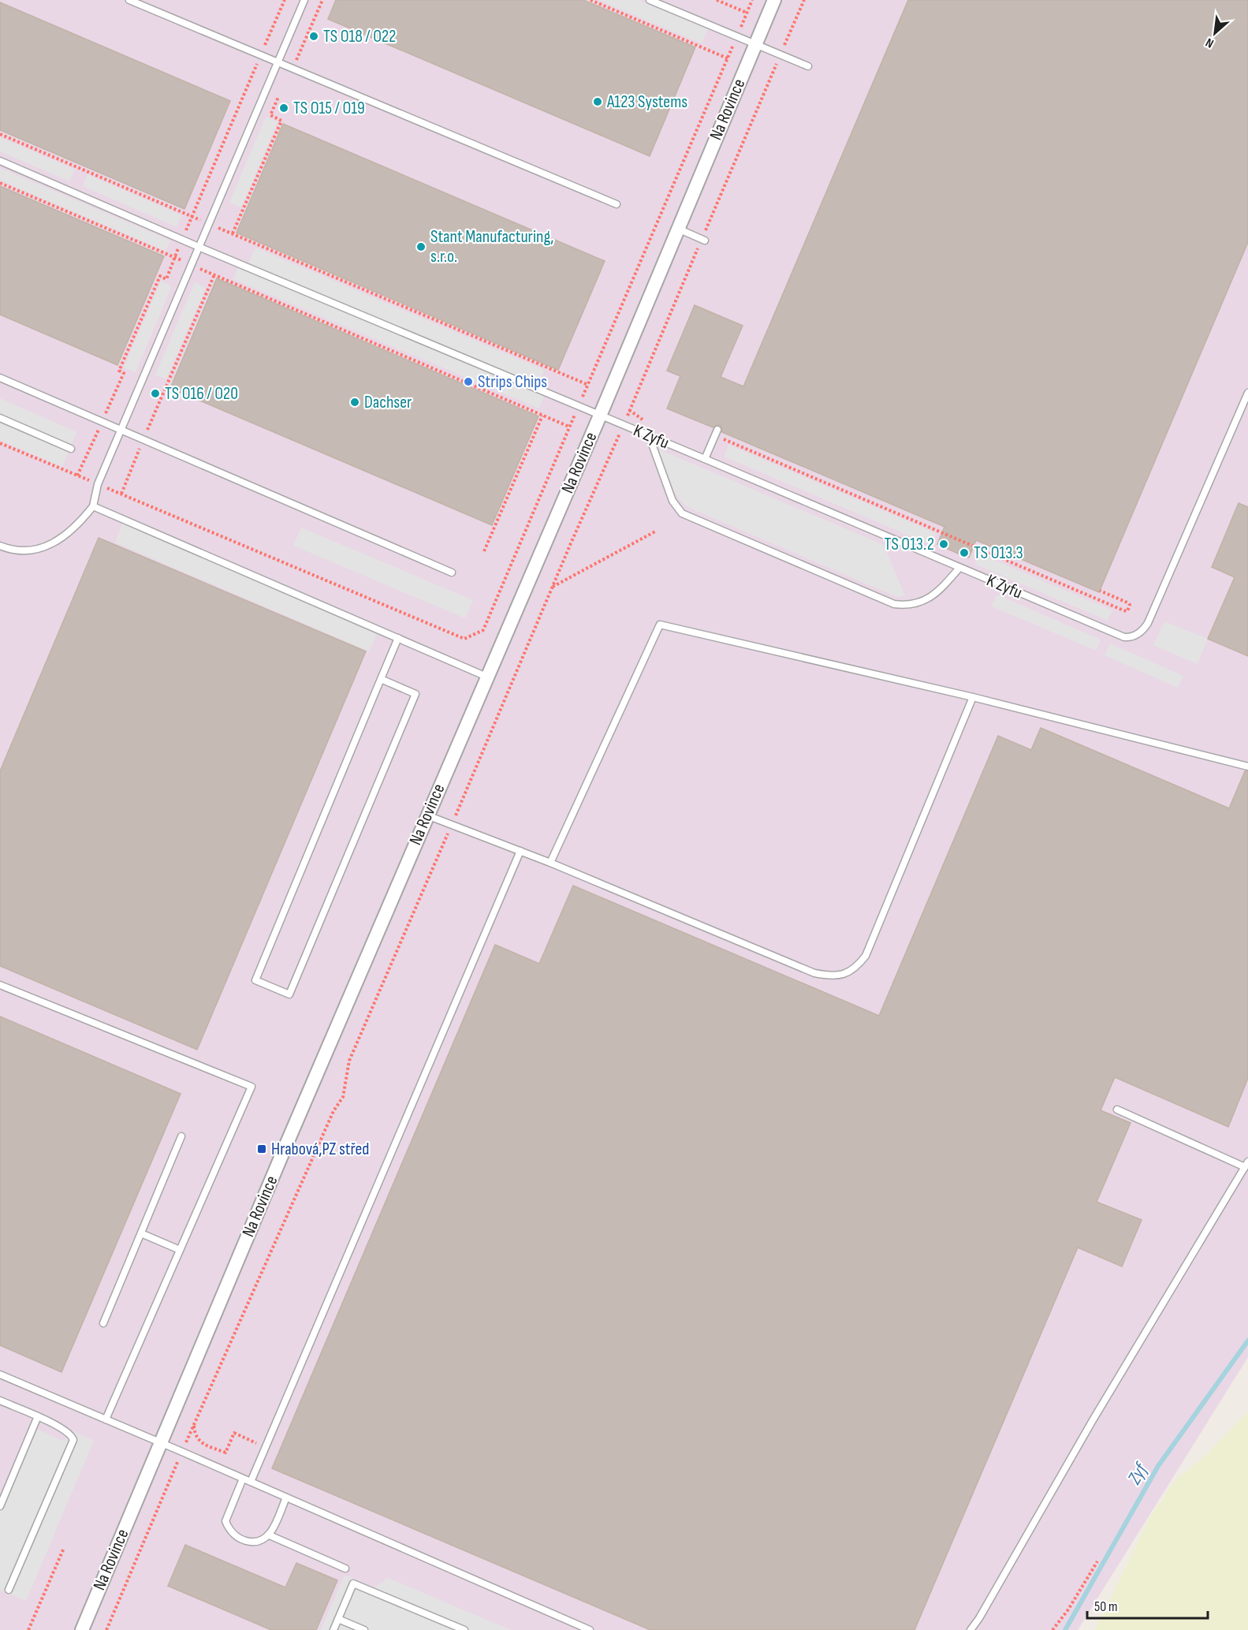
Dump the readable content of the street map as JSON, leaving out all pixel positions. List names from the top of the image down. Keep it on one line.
{"streets":{"street":["Na Rovince"],"lane":["K Zyfu"]},"crossings":[["Na Rovince","K Zyfu"]],"water":["Zyf"],"places":{"other":["TS O18 / O22","A123 Systems","TS O15 / O19","Stant Manufacturing, s.r.o.","Strips Chips","TS O16 / O20","Dachser","TS O13.2","TS O13.3"],"transit":["Hrabová,PZ střed"]},"scale_bar":"50 m","north":"bottom left"}
